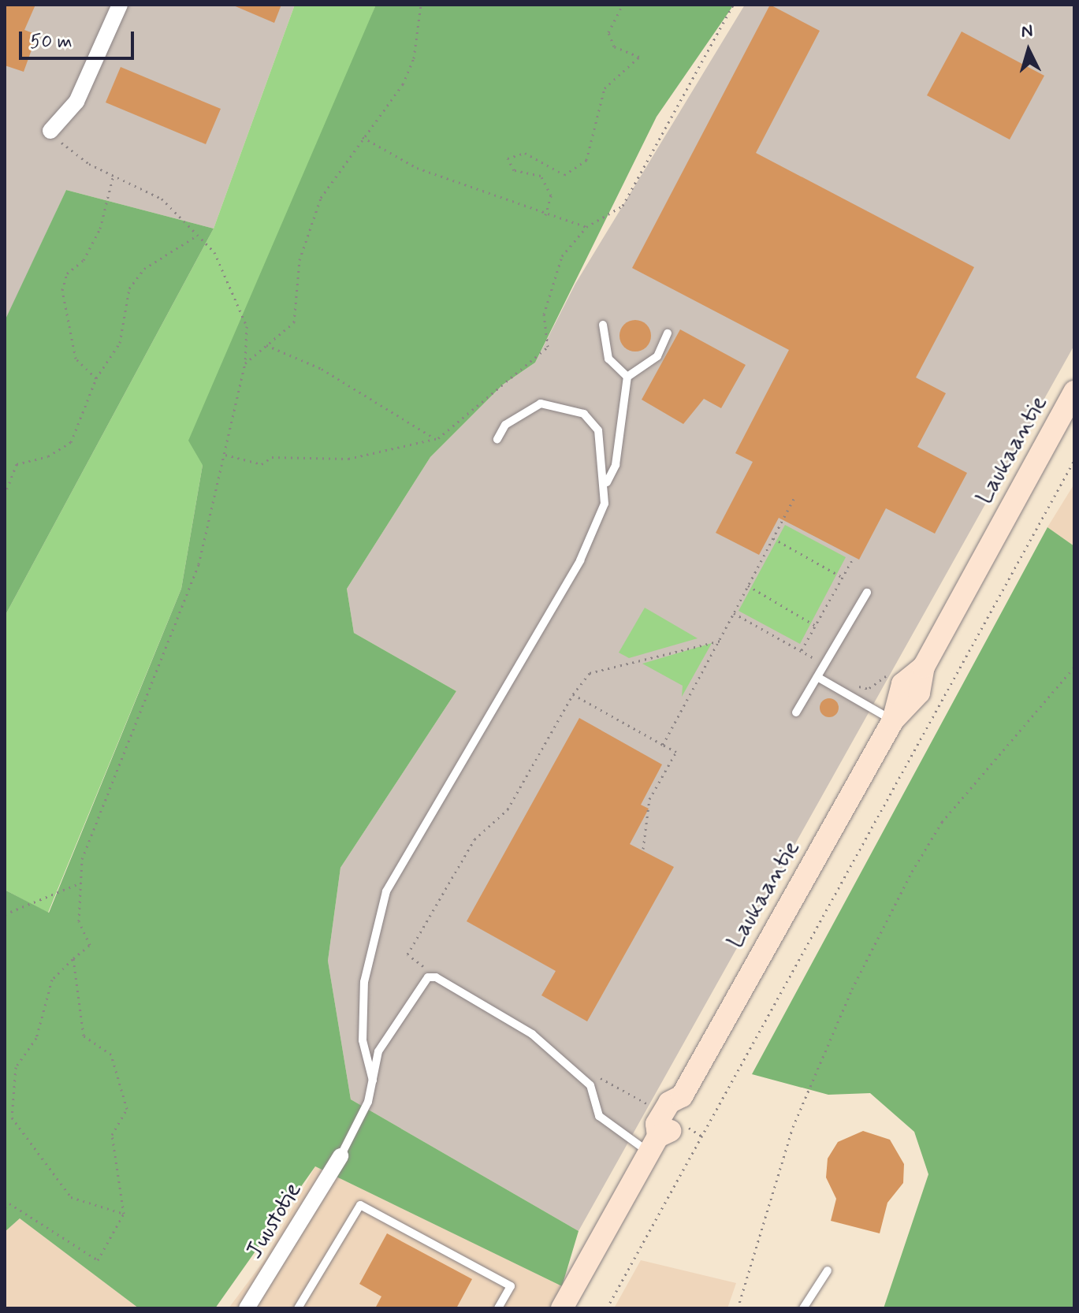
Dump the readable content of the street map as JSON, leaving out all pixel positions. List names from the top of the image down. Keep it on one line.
{"streets":{"main road":["Laukaantie"],"street":["Juustotie"]},"scale_bar":"50 m","north":"top"}
